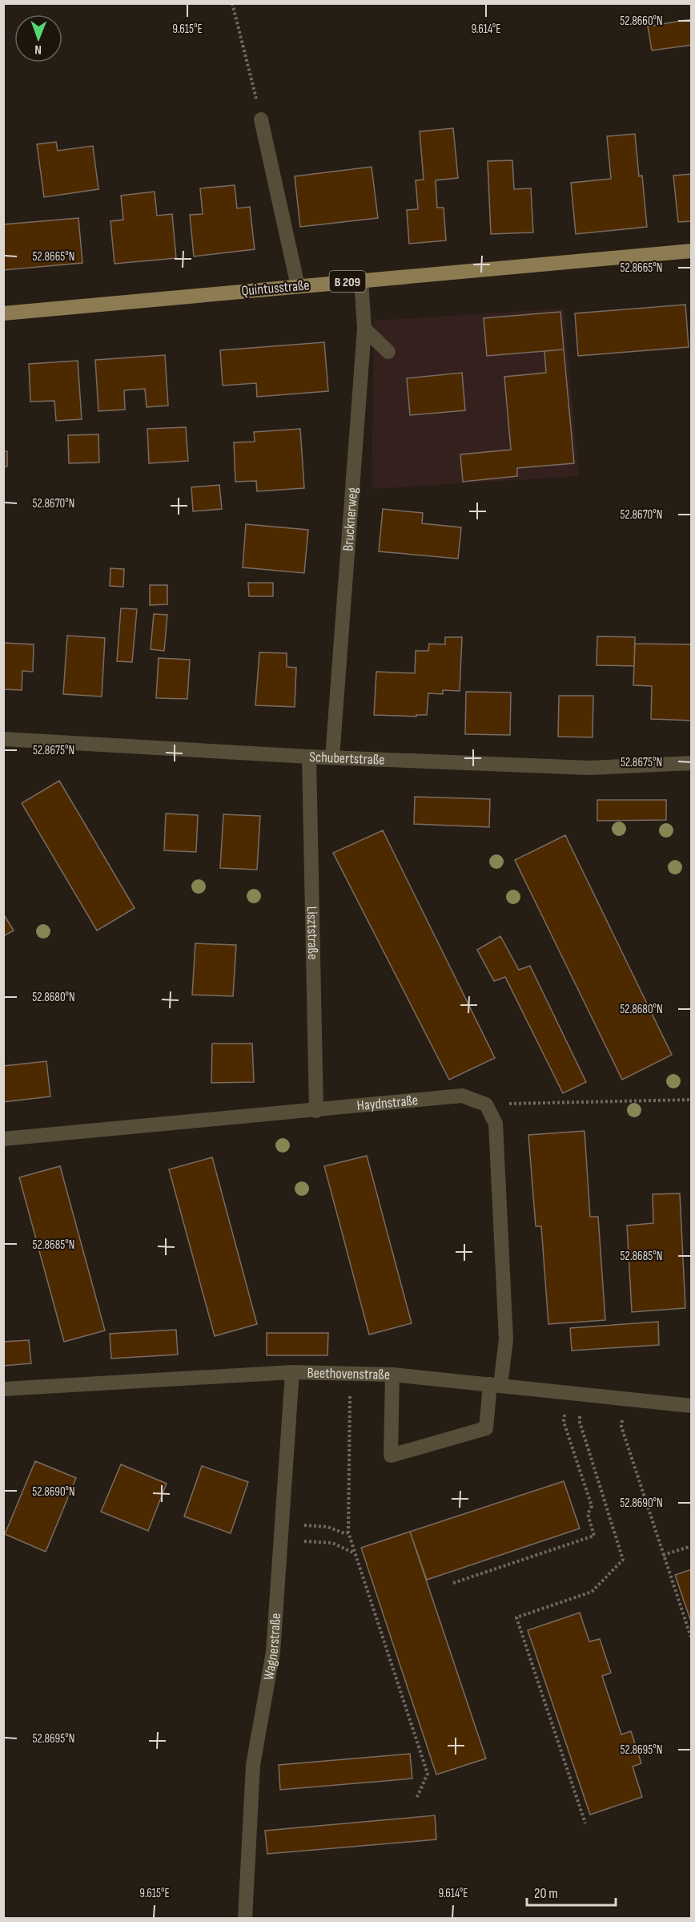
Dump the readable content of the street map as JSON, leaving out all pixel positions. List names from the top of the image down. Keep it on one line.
{"streets":{"main road":["B 209","Quintusstraße"],"street":["Brucknerweg","Schubertstraße","Lisztstraße","Haydnstraße","Beethovenstraße","Wagnerstraße"]},"crossings":[["Quintusstraße","Brucknerweg"],["Brucknerweg","Schubertstraße"],["Schubertstraße","Lisztstraße"],["Lisztstraße","Haydnstraße"],["Beethovenstraße","Wagnerstraße"]],"scale_bar":"20 m","north":"bottom","coordinates":["52.8660°N","9.615°E","9.614°E","52.8665°N","52.8670°N","52.8675°N","52.8680°N","52.8685°N","52.8690°N","52.8695°N"]}
